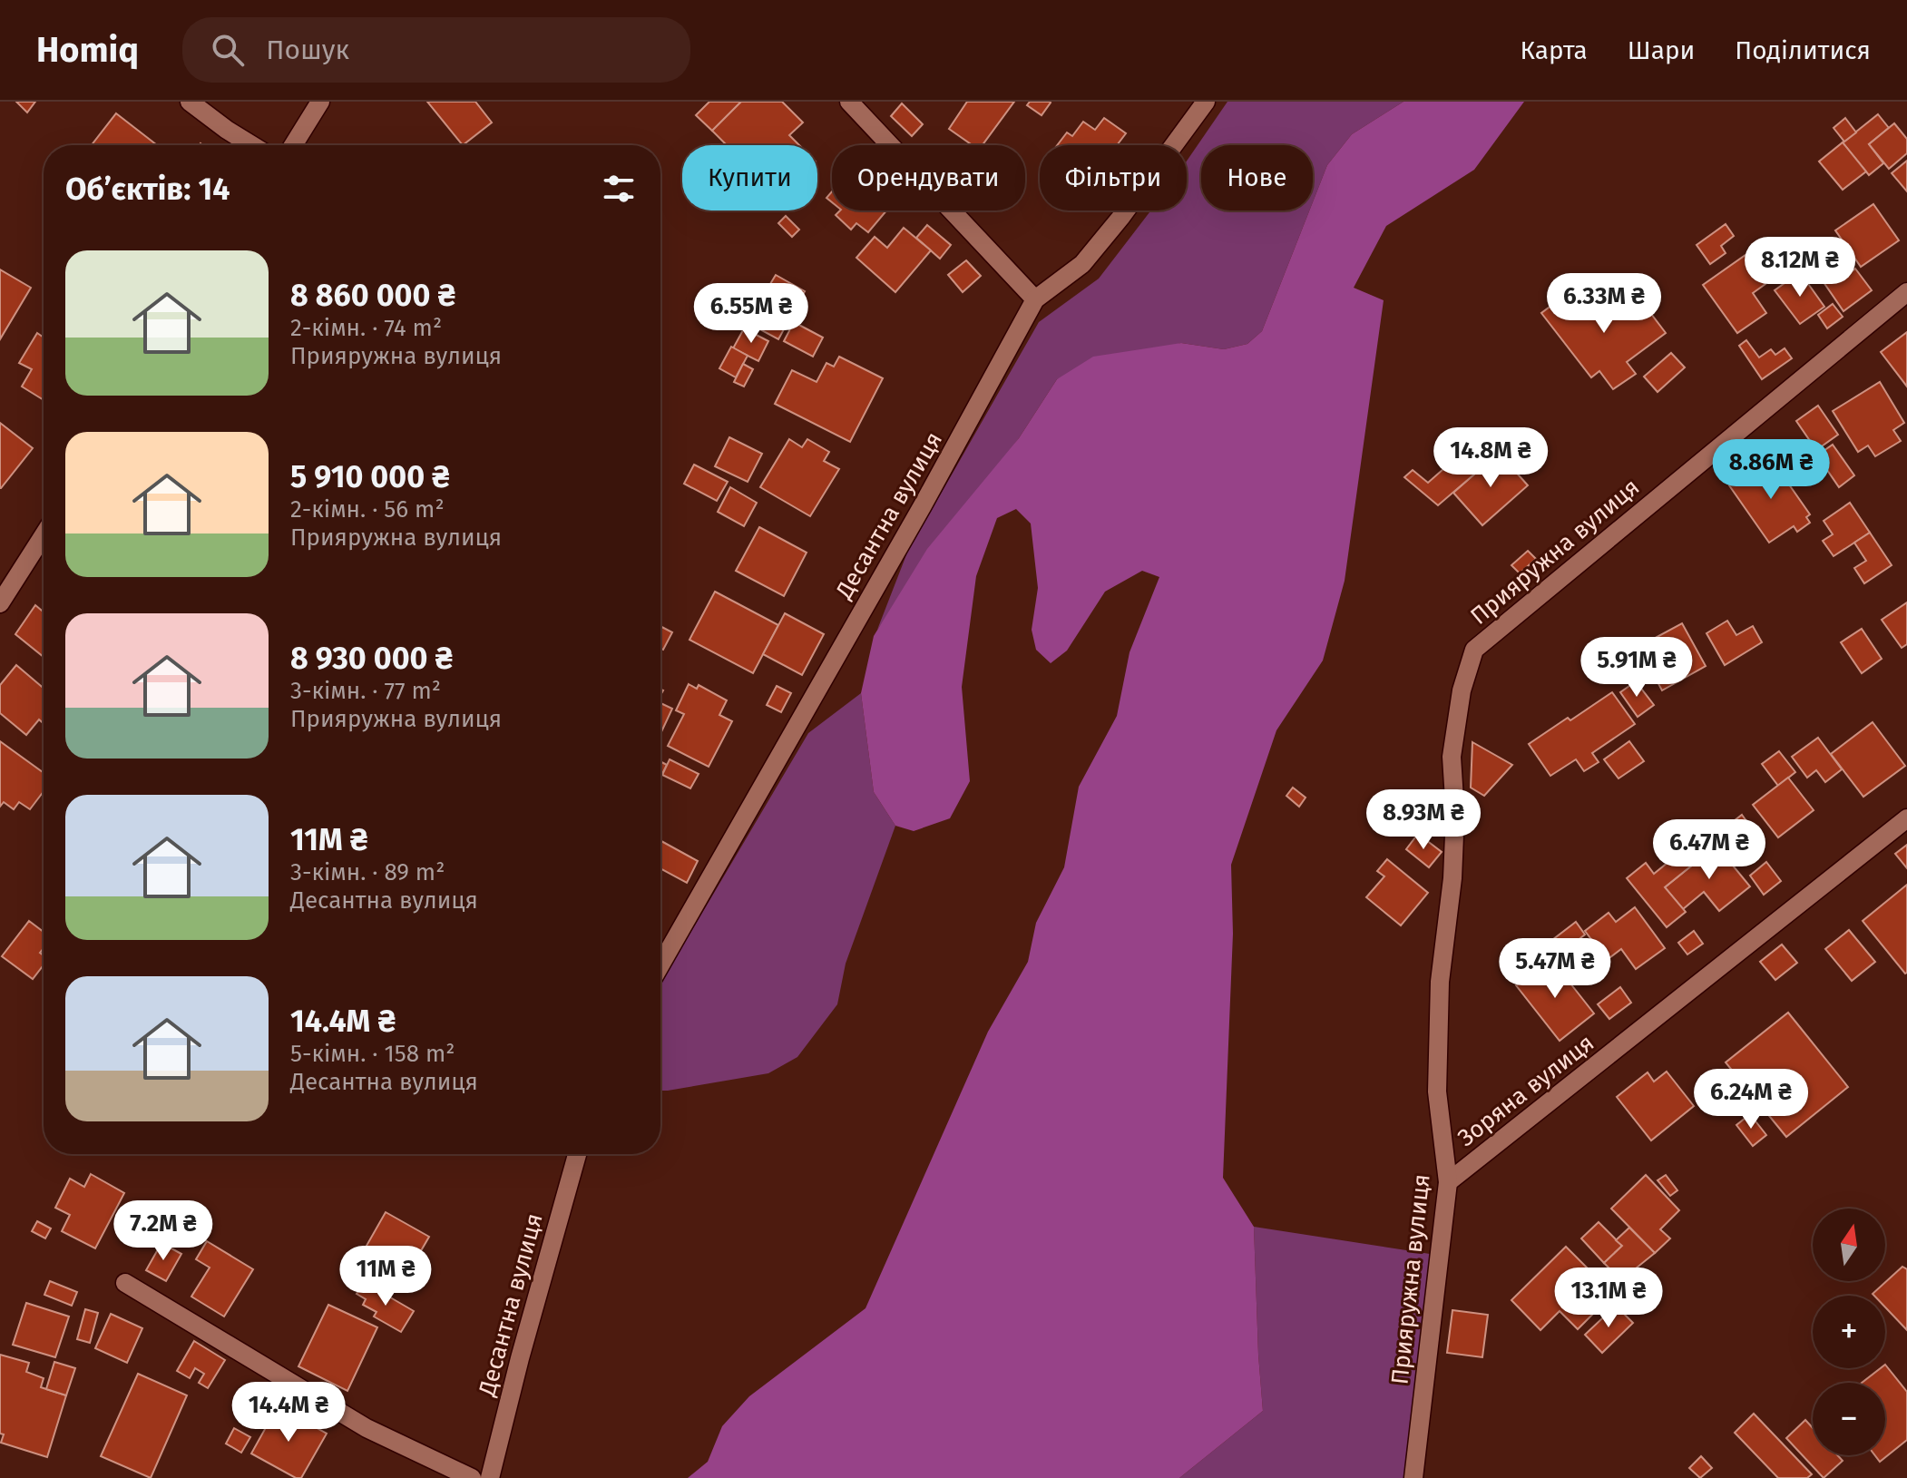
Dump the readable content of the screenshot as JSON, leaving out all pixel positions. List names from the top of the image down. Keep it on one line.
{"streets":{"street":["Десантна вулиця","Прияружна вулиця","Зоряна вулиця"]},"crossings":[["Прияружна вулиця","Зоряна вулиця"]],"north":"top","page":{"header":"Homiq","search":"Пошук","nav":["Карта","Шари","Поділитися"],"chip":["Купити","Орендувати","Фільтри","Нове"],"heading":"Об’єктів: 14","list":[{"name":"8 860 000 ₴","note":"2-кімн. · 74 m² · Прияружна вулиця"},{"name":"5 910 000 ₴","note":"2-кімн. · 56 m² · Прияружна вулиця"},{"name":"8 930 000 ₴","note":"3-кімн. · 77 m² · Прияружна вулиця"},{"name":"11M ₴","note":"3-кімн. · 89 m² · Десантна вулиця"},{"name":"14.4M ₴","note":"5-кімн. · 158 m² · Десантна вулиця"}],"price":["8.12M ₴","6.33M ₴","6.55M ₴","14.8M ₴","8.86M ₴","5.91M ₴","8.93M ₴","6.47M ₴","5.47M ₴","6.24M ₴","7.2M ₴","11M ₴","13.1M ₴","14.4M ₴"],"map_buttons":["+","−"]}}
